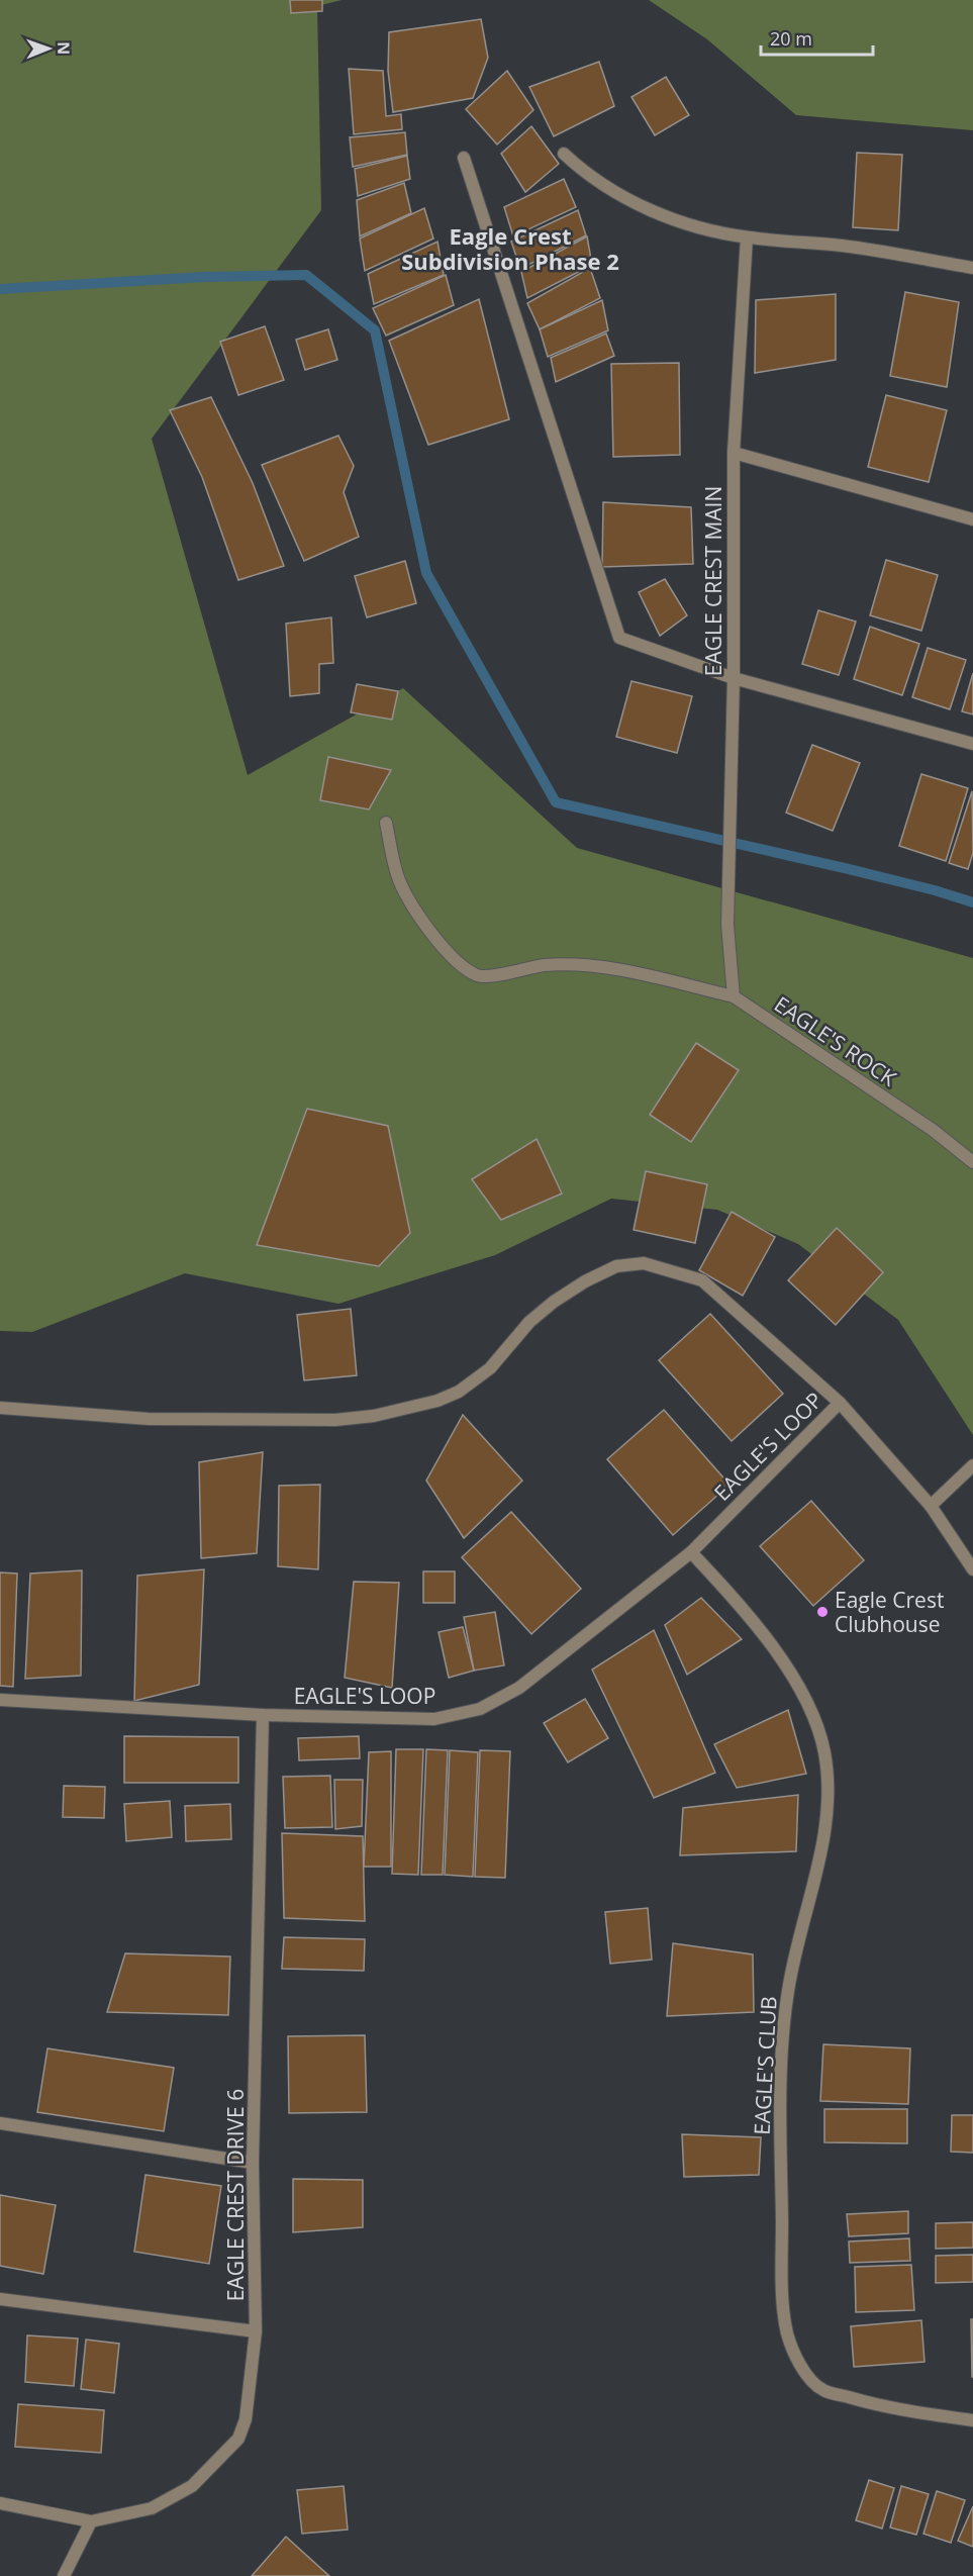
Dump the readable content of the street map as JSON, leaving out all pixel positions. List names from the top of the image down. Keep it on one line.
{"streets":{"street":["EAGLE CREST MAIN","EAGLE'S ROCK","EAGLE'S LOOP","EAGLE'S CLUB","EAGLE CREST DRIVE 6"]},"crossings":[["EAGLE CREST MAIN","EAGLE'S ROCK"],["EAGLE'S LOOP","EAGLE'S CLUB"],["EAGLE'S LOOP","EAGLE CREST DRIVE 6"]],"districts":["Eagle Crest Subdivision Phase 2"],"places":["Eagle Crest Clubhouse"],"scale_bar":"20 m","north":"right"}
